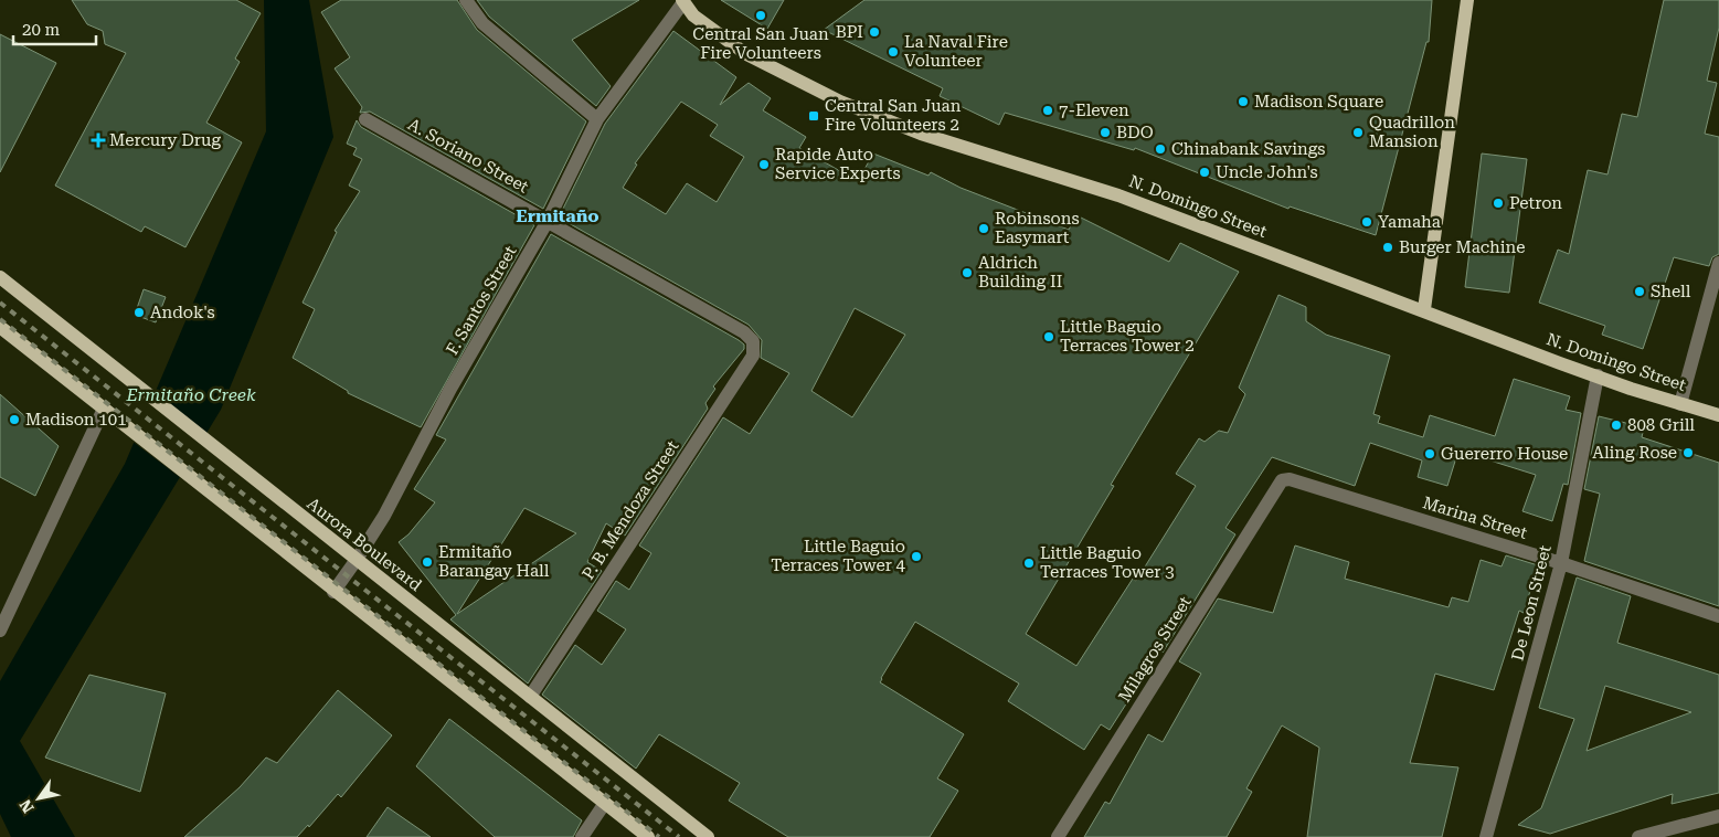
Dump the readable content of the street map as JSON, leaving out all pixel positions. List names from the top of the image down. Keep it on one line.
{"streets":{"main road":["N. Domingo Street","Aurora Boulevard"],"street":["A. Soriano Street","F. Santos Street","P. B. Mendoza Street","Marina Street","De Leon Street","Milagros Street"]},"crossings":[["A. Soriano Street","F. Santos Street"],["A. Soriano Street","P. B. Mendoza Street"],["N. Domingo Street","F. Santos Street"],["N. Domingo Street","De Leon Street"],["F. Santos Street","Aurora Boulevard"],["P. B. Mendoza Street","Aurora Boulevard"],["Marina Street","De Leon Street"],["Marina Street","Milagros Street"]],"districts":["Ermitaño"],"water":["Ermitaño Creek"],"places":{"other":["Central San Juan Fire Volunteers","BPI","La Naval Fire Volunteer","Madison Square","7-Eleven","BDO","Quadrillon Mansion","Chinabank Savings","Rapide Auto Service Experts","Uncle John's","Petron","Yamaha","Robinsons Easymart","Burger Machine","Aldrich Building II","Shell","Andok's","Little Baguio Terraces Tower 2","Madison 101","808 Grill","Aling Rose","Guererro House","Little Baguio Terraces Tower 4","Ermitaño Barangay Hall","Little Baguio Terraces Tower 3"],"transit":["Central San Juan Fire Volunteers 2"],"health":["Mercury Drug"]},"scale_bar":"20 m","north":"bottom left"}
